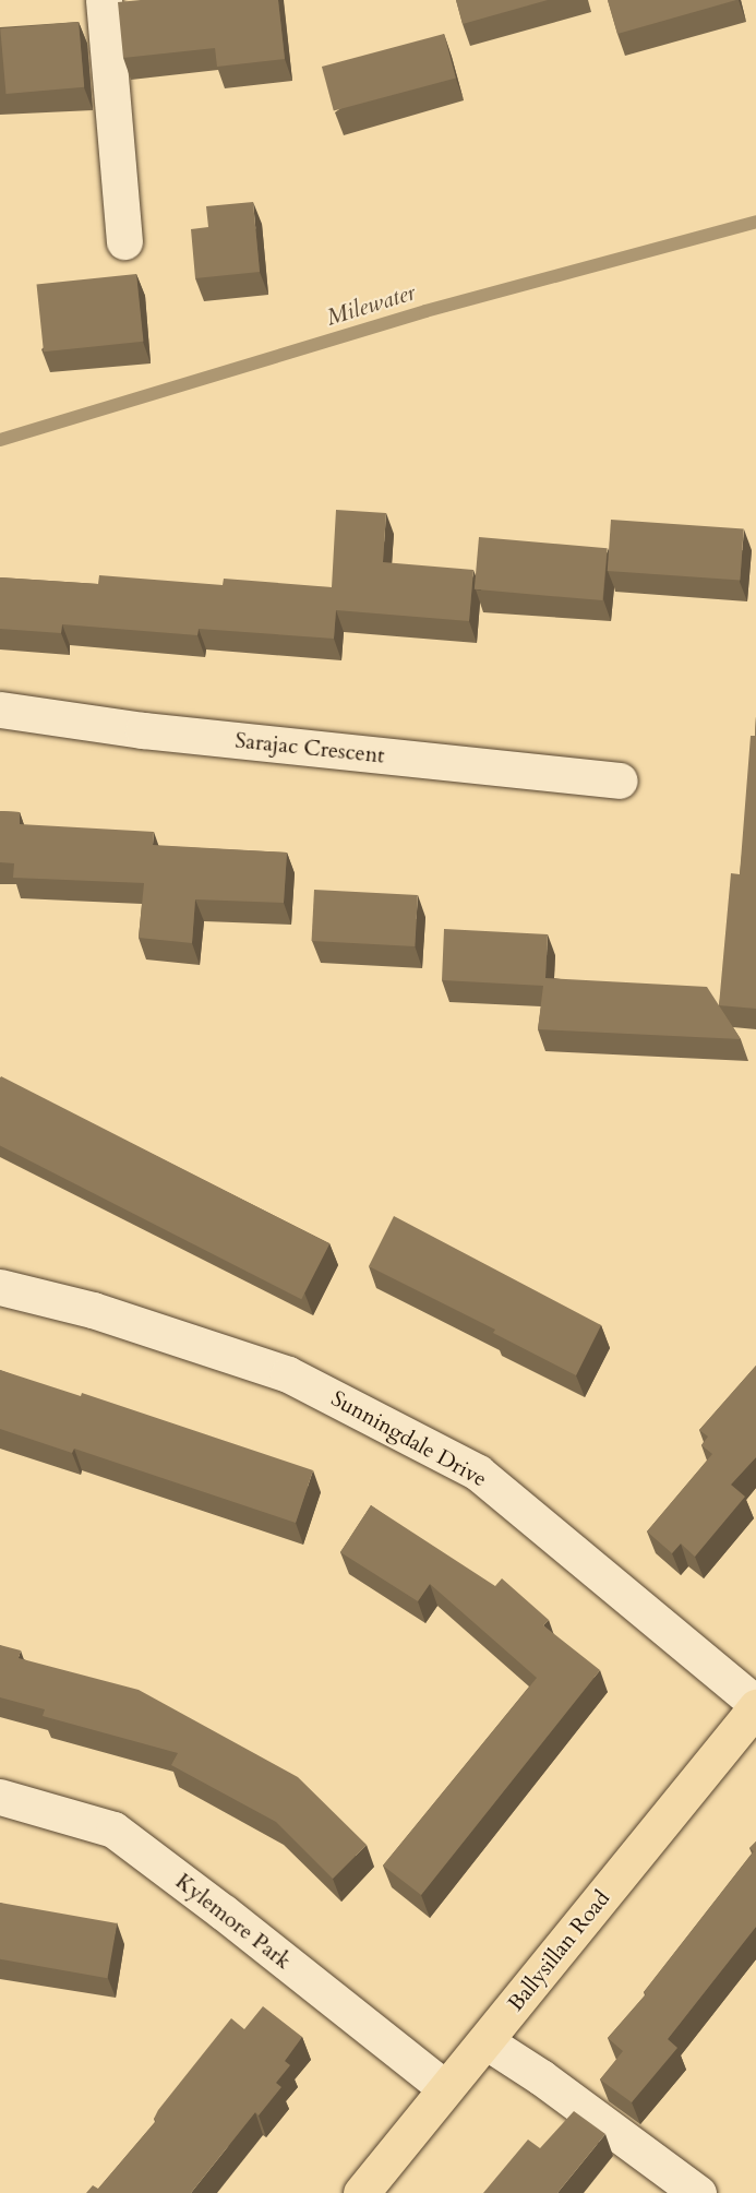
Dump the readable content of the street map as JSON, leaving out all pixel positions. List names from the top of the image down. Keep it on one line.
{"streets":{"highway":["Ballysillan Road"],"street":["Sarajac Crescent","Sunningdale Drive","Kylemore Park"]},"crossings":[["Sunningdale Drive","Ballysillan Road"],["Kylemore Park","Ballysillan Road"]],"water":["Milewater"]}
